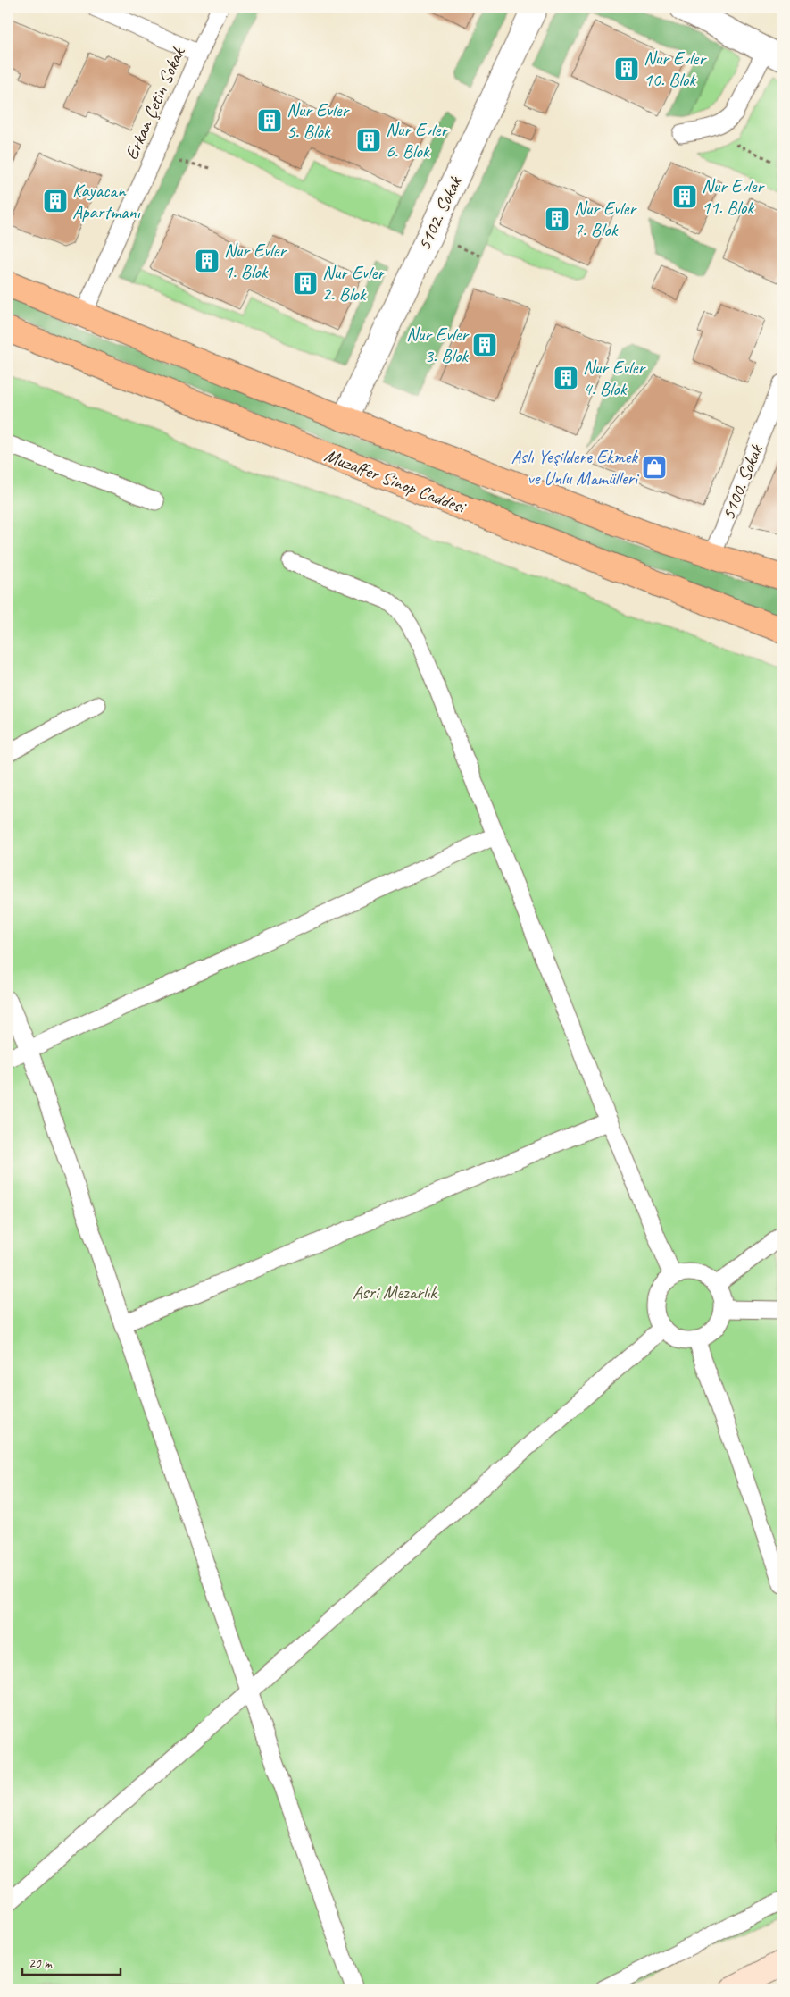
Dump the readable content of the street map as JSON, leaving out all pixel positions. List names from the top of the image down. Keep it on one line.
{"streets":{"main road":["Muzaffer Sinop Caddesi"],"street":["5102. Sokak"],"lane":["Erkan Çetin Sokak","5100. Sokak"]},"parks":["Asri Mezarlık"],"places":{"building":["Nur Evler 10. Blok","Nur Evler 5. Blok","Nur Evler 6. Blok","Nur Evler 11. Blok","Kayacan Apartmanı","Nur Evler 7. Blok","Nur Evler 1. Blok","Nur Evler 2. Blok","Nur Evler 3. Blok","Nur Evler 4. Blok"],"shop":["Aslı Yeşildere Ekmek ve Unlu Mamülleri"]},"scale_bar":"20 m"}
